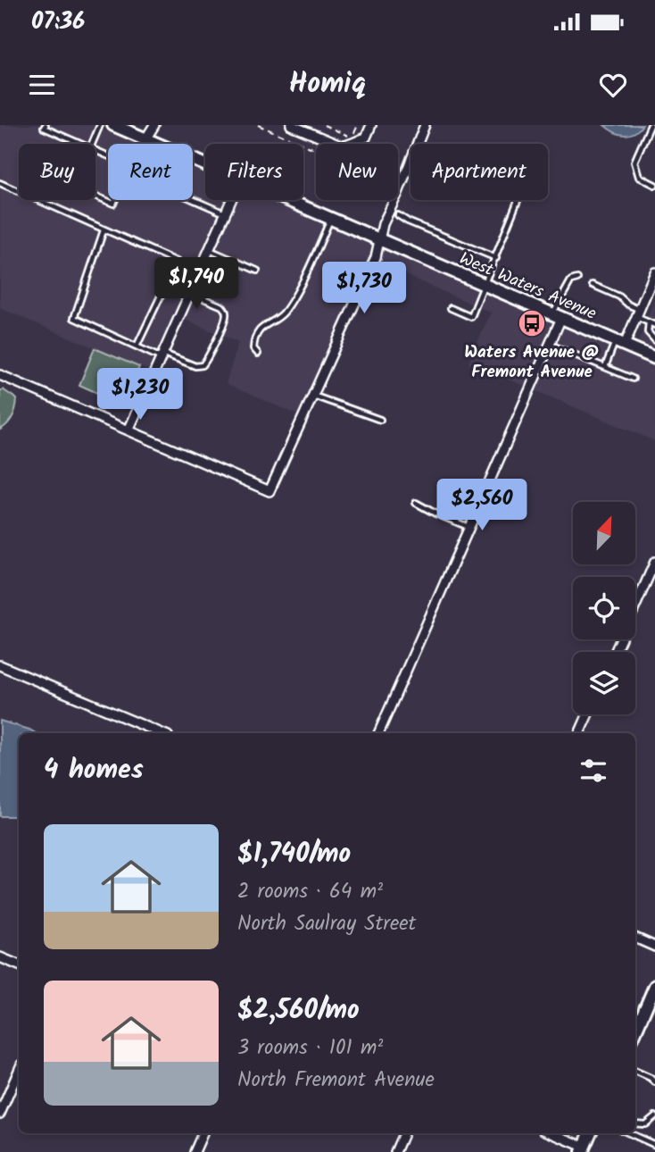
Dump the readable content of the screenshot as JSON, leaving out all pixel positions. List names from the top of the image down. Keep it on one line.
{"streets":{"main road":["West Waters Avenue"]},"places":{"bus stop":["Waters Avenue @ Fremont Avenue"]},"north":"top right","page":{"status":"07:36","header":"Homiq","chip":["Buy","Rent","Filters","New","Apartment"],"price":["$1,740","$1,730","$1,230","$2,560"],"heading":"4 homes","list":[{"name":"$1,740/mo","note":"2 rooms · 64 m² · North Saulray Street"},{"name":"$2,560/mo","note":"3 rooms · 101 m² · North Fremont Avenue"}]}}
